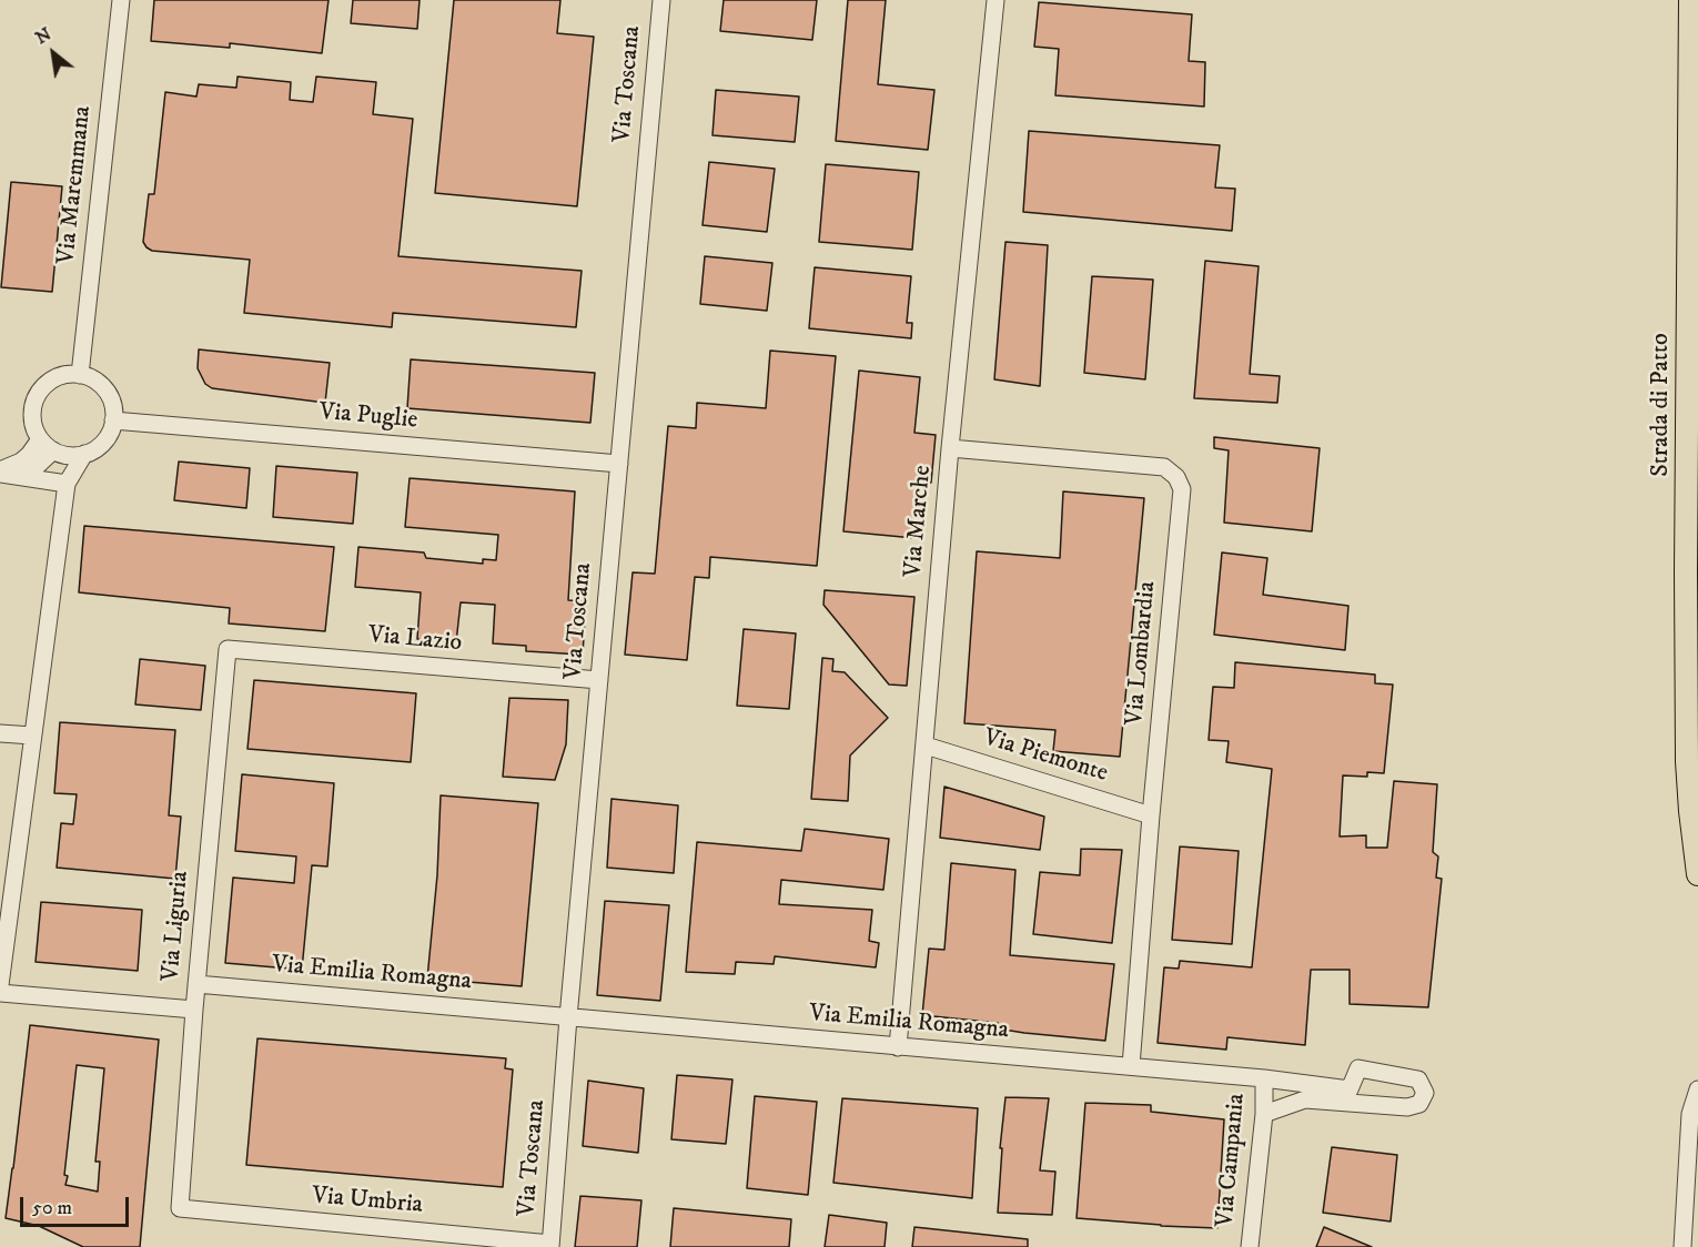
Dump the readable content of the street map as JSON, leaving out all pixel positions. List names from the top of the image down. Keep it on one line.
{"streets":{"main road":["Strada di Patto"],"street":["Via Toscana","Via Maremmana","Via Puglie","Via Marche","Via Lazio","Via Lombardia","Via Piemonte","Via Liguria","Via Emilia Romagna","Via Campania","Via Umbria"]},"crossings":[["Via Toscana","Via Puglie"],["Via Toscana","Via Lazio"],["Via Toscana","Via Emilia Romagna"],["Via Toscana","Via Umbria"],["Via Maremmana","Via Puglie"],["Via Marche","Via Lombardia"],["Via Marche","Via Piemonte"],["Via Marche","Via Emilia Romagna"],["Via Lazio","Via Liguria"],["Via Lombardia","Via Piemonte"],["Via Lombardia","Via Emilia Romagna"],["Via Liguria","Via Emilia Romagna"],["Via Liguria","Via Umbria"],["Via Emilia Romagna","Via Campania"]],"scale_bar":"50 m","north":"top left"}
